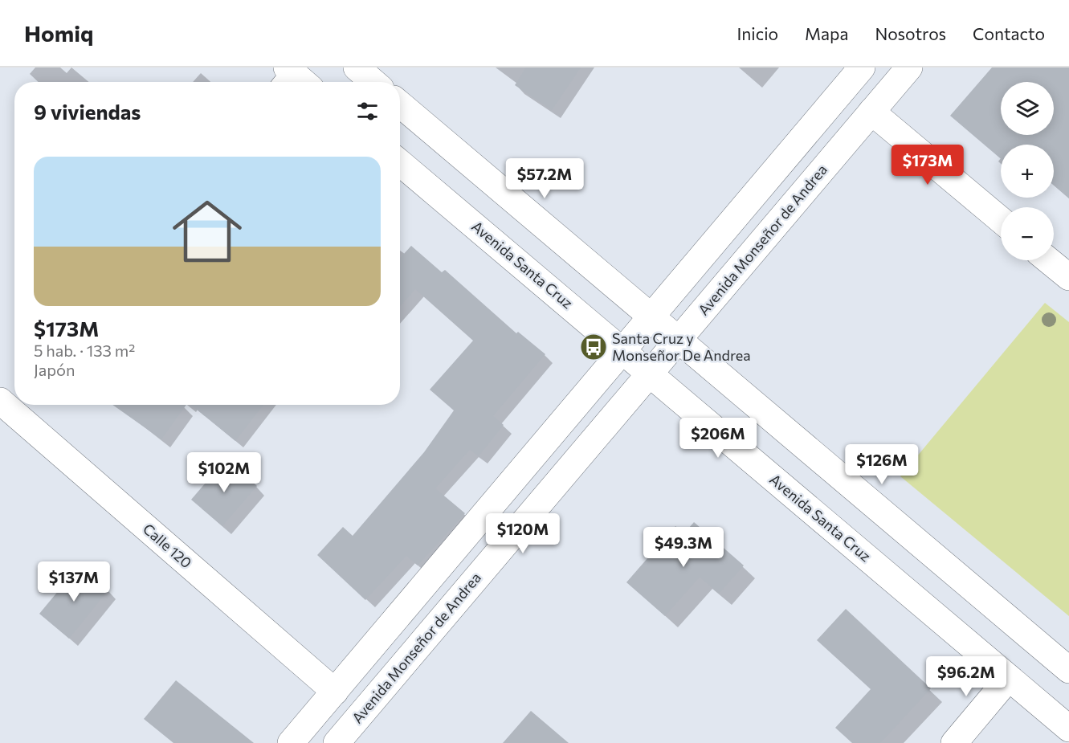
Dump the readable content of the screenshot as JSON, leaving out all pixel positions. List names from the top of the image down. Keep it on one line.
{"streets":{"main road":["Avenida Monseñor de Andrea","Avenida Santa Cruz","Calle 120"]},"crossings":[["Avenida Monseñor de Andrea","Avenida Santa Cruz"]],"places":{"bus stop":["Santa Cruz y Monseñor De Andrea"]},"page":{"header":"Homiq","nav":["Inicio","Mapa","Nosotros","Contacto"],"map_buttons":["+","−"],"heading":"9 viviendas","list":[{"name":"$173M","note":"5 hab. · 133 m² · Japón"}],"price":["$173M","$57.2M","$206M","$126M","$102M","$120M","$49.3M","$137M","$96.2M"]}}
